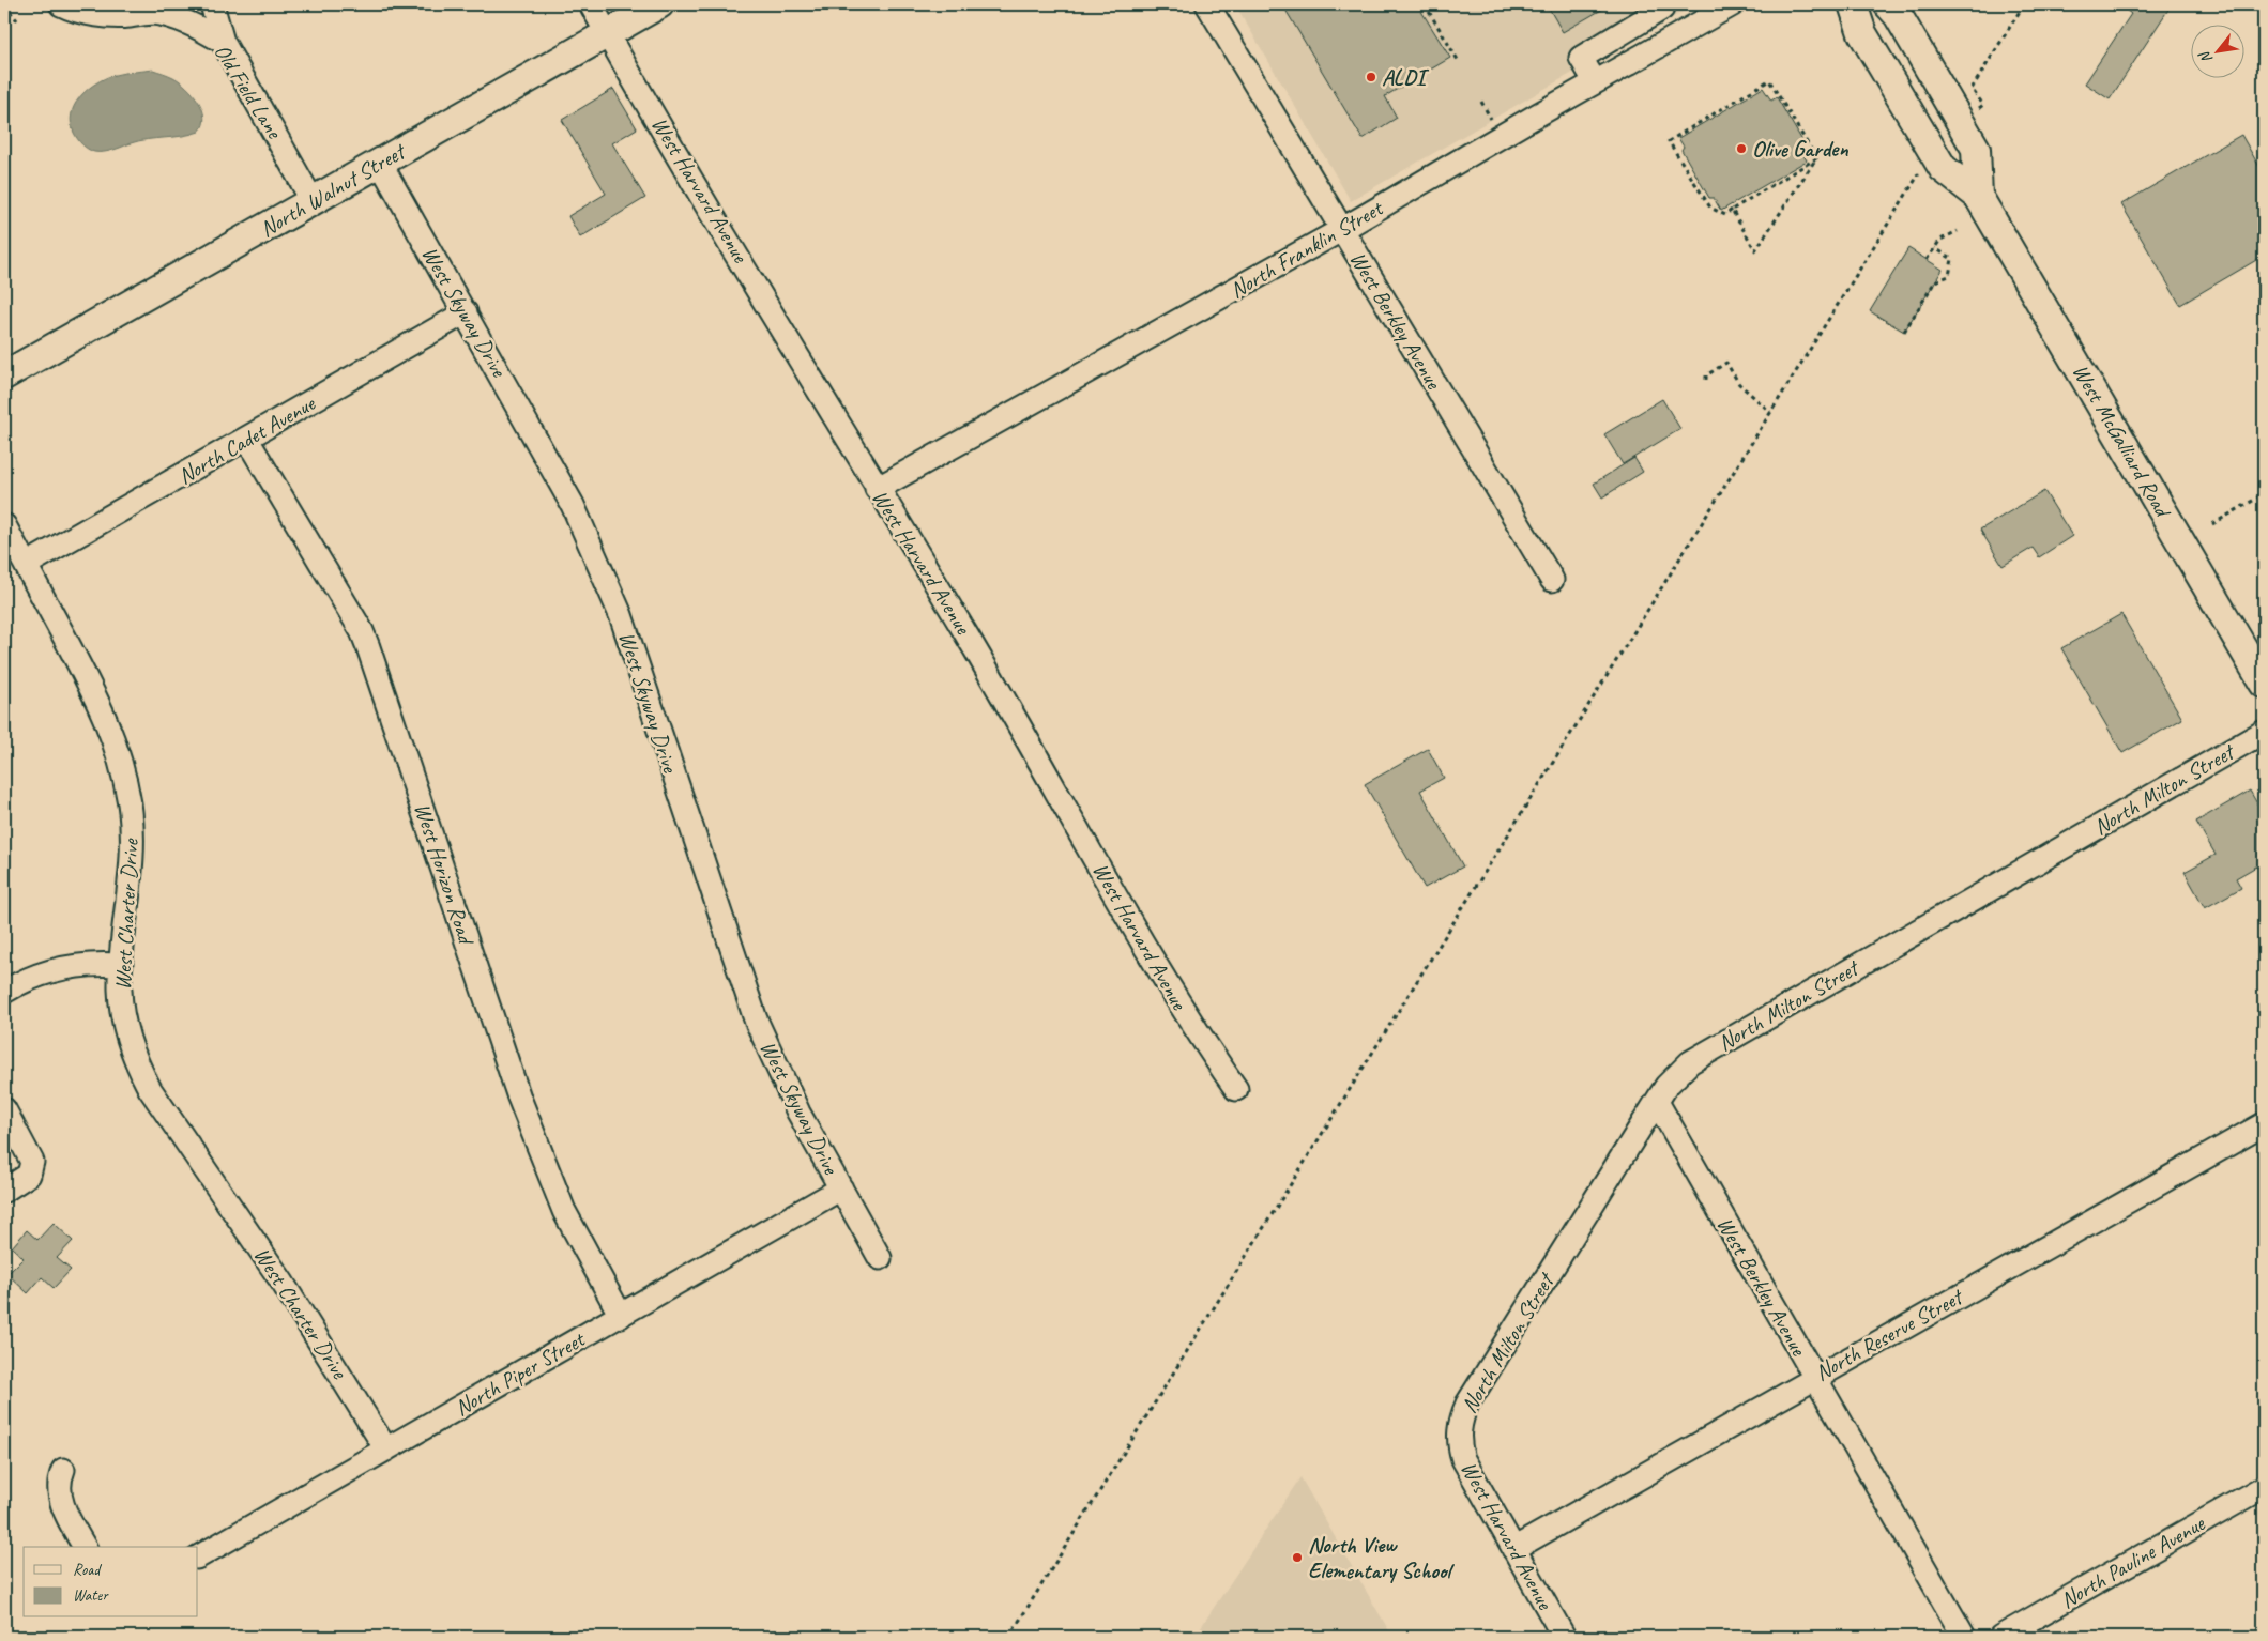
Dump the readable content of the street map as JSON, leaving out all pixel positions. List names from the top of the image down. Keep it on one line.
{"streets":{"main road":["North Walnut Street","West McGalliard Road"],"street":["Old Field Lane","West Harvard Avenue","North Franklin Street","West Skyway Drive","West Berkley Avenue","North Cadet Avenue","North Milton Street","West Horizon Road","West Charter Drive","North Reserve Street","North Piper Street","North Pauline Avenue"]},"crossings":[["Old Field Lane","North Walnut Street"],["West Harvard Avenue","North Walnut Street"],["West Harvard Avenue","North Franklin Street"],["West Harvard Avenue","North Milton Street"],["West Harvard Avenue","North Reserve Street"],["North Walnut Street","West Skyway Drive"],["North Franklin Street","West Berkley Avenue"],["West Skyway Drive","North Cadet Avenue"],["West Skyway Drive","North Piper Street"],["West Berkley Avenue","North Milton Street"],["West Berkley Avenue","North Reserve Street"],["North Cadet Avenue","West Horizon Road"],["North Cadet Avenue","West Charter Drive"],["West Horizon Road","North Piper Street"],["West Charter Drive","North Piper Street"]],"places":["ALDI","Olive Garden","North View Elementary School"],"legend":["Road","Water"],"north":"bottom left"}
